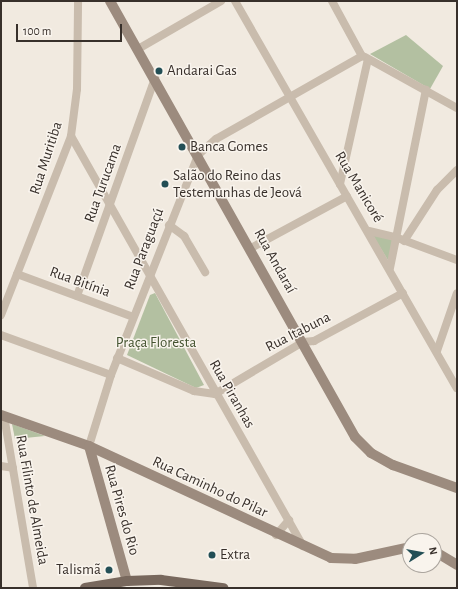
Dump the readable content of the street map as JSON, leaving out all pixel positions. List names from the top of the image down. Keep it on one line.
{"streets":{"street":["Rua Muritiba","Rua Turucama","Rua Manicoré","Rua Paraguaçú","Rua Andaraí","Rua Bitínia","Rua Itabuna","Rua Piranhas","Rua Caminho do Pilar","Rua Filinto de Almeida","Rua Pires do Rio"]},"crossings":[["Rua Muritiba","Rua Bitínia"],["Rua Muritiba","Rua Piranhas"],["Rua Turucama","Rua Andaraí"],["Rua Turucama","Rua Bitínia"],["Rua Turucama","Rua Piranhas"],["Rua Manicoré","Rua Paraguaçú"],["Rua Manicoré","Rua Itabuna"],["Rua Paraguaçú","Rua Andaraí"],["Rua Paraguaçú","Rua Bitínia"],["Rua Paraguaçú","Rua Piranhas"],["Rua Paraguaçú","Rua Caminho do Pilar"],["Rua Paraguaçú","Rua Pires do Rio"],["Rua Andaraí","Rua Itabuna"],["Rua Itabuna","Rua Piranhas"],["Rua Piranhas","Rua Caminho do Pilar"],["Rua Caminho do Pilar","Rua Filinto de Almeida"],["Rua Caminho do Pilar","Rua Pires do Rio"]],"parks":["Praça Floresta"],"places":["Andarai Gas","Banca Gomes","Salão do Reino das Testemunhas de Jeová","Extra","Talismã"],"scale_bar":"100 m","north":"right"}
